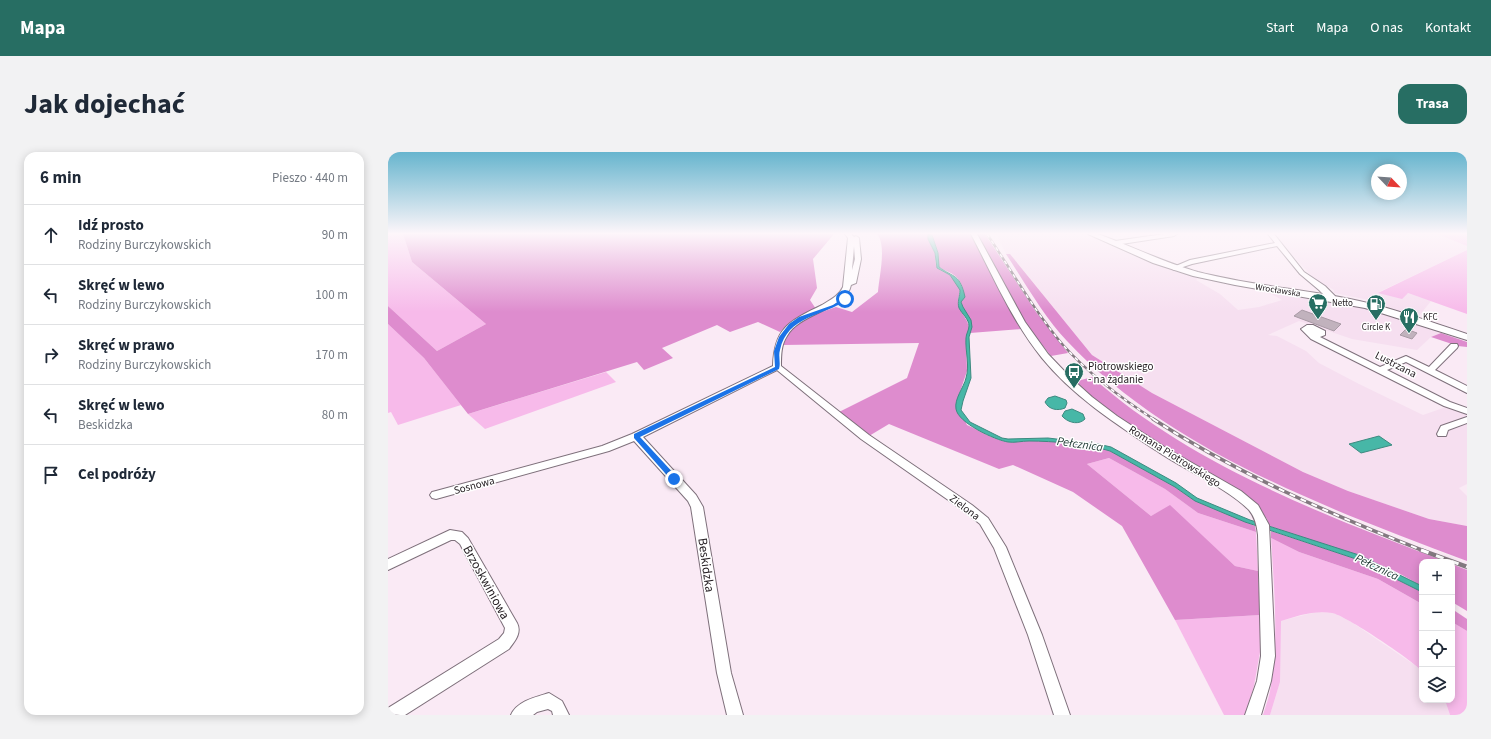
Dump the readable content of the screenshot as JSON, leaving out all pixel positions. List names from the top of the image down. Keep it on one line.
{"streets":{"main road":["Wrocławska"],"street":["Lustrzana","Romana Piotrowskiego","Sosnowa","Zielona","Beskidzka","Brzoskwiniowa"]},"crossings":[["Sosnowa","Zielona"],["Sosnowa","Beskidzka"]],"water":["Pełcznica"],"places":{"supermarket":["Netto"],"fuel station":["Circle K"],"restaurant":["KFC"],"bus stop":["Piotrowskiego - na żądanie"]},"north":"bottom right","page":{"header":"Mapa","nav":["Start","Mapa","O nas","Kontakt"],"title":"Jak dojechać","buttons":"Trasa","heading":["6 min","Pieszo · 440 m"],"list":[["Idź prosto","Rodziny Burczykowskich","90 m"],["Skręć w lewo","Rodziny Burczykowskich","100 m"],["Skręć w prawo","Rodziny Burczykowskich","170 m"],["Skręć w lewo","Beskidzka","80 m"],"Cel podróży"],"map_buttons":["+","−"]}}
